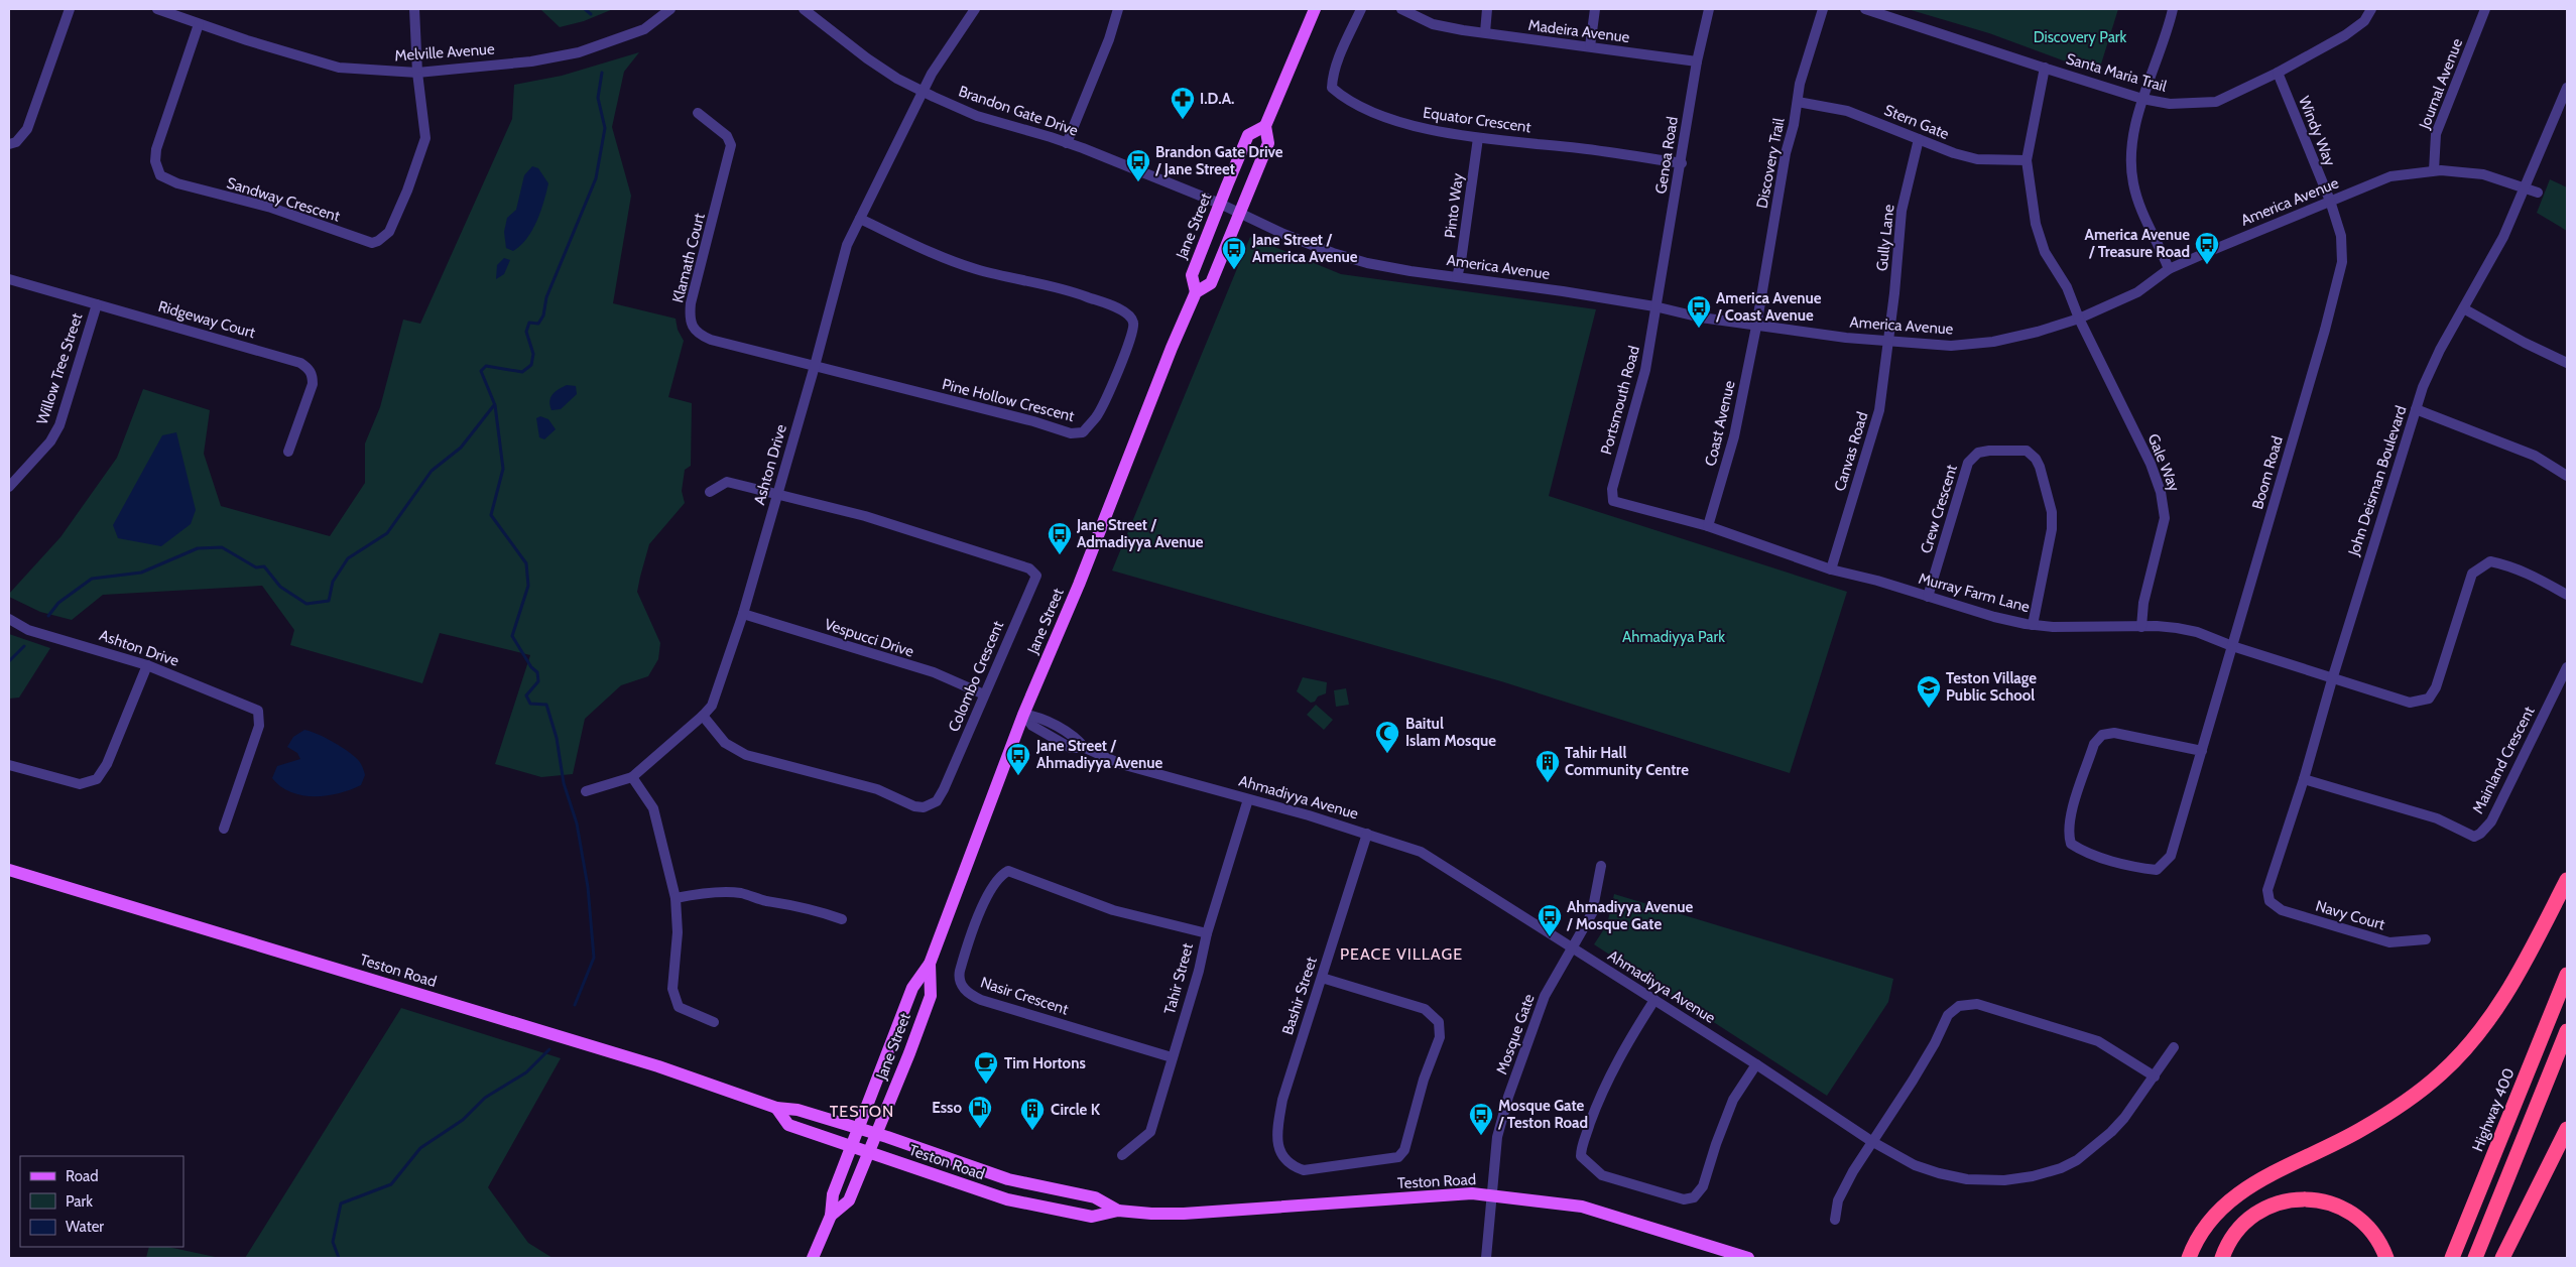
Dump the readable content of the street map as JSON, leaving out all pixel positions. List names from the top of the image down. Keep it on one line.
{"streets":{"highway":["Highway 400"],"main road":["Jane Street","Teston Road"],"street":["Madeira Avenue","Melville Avenue","Santa Maria Trail","Journal Avenue","Brandon Gate Drive","Equator Crescent","Stern Gate","Windy Way","Genoa Road","Discovery Trail","Sandway Crescent","America Avenue","Pinto Way","Gully Lane","Klamath Court","Ridgeway Court","Willow Tree Street","Pine Hollow Crescent","Portsmouth Road","Coast Avenue","Canvas Road","Gale Way","Ashton Drive","Boom Road","John Deisman Boulevard","Crew Crescent","Murray Farm Lane","Vespucci Drive","Colombo Crescent","Mainland Crescent","Ahmadiyya Avenue","Navy Court","Tahir Street","Nasir Crescent","Bashir Street","Mosque Gate"]},"crossings":[["Madeira Avenue","Genoa Road"],["Melville Avenue","Sandway Crescent"],["Santa Maria Trail","Windy Way"],["Santa Maria Trail","Gale Way"],["Journal Avenue","America Avenue"],["Brandon Gate Drive","America Avenue"],["Brandon Gate Drive","Jane Street"],["Brandon Gate Drive","Ashton Drive"],["Equator Crescent","Genoa Road"],["Equator Crescent","Pinto Way"],["Stern Gate","Discovery Trail"],["Stern Gate","Gully Lane"],["Stern Gate","Gale Way"],["Windy Way","America Avenue"],["Windy Way","Boom Road"],["Genoa Road","America Avenue"],["Genoa Road","Portsmouth Road"],["Discovery Trail","America Avenue"],["Discovery Trail","Coast Avenue"],["America Avenue","Pinto Way"],["America Avenue","Jane Street"],["America Avenue","Gully Lane"],["America Avenue","Portsmouth Road"],["America Avenue","Coast Avenue"],["America Avenue","Canvas Road"],["America Avenue","Gale Way"],["America Avenue","Boom Road"],["America Avenue","John Deisman Boulevard"],["Jane Street","Ahmadiyya Avenue"],["Jane Street","Teston Road"],["Gully Lane","Canvas Road"],["Klamath Court","Pine Hollow Crescent"],["Klamath Court","Ashton Drive"],["Ridgeway Court","Willow Tree Street"],["Pine Hollow Crescent","Ashton Drive"],["Portsmouth Road","Murray Farm Lane"],["Coast Avenue","Murray Farm Lane"],["Canvas Road","Murray Farm Lane"],["Gale Way","Murray Farm Lane"],["Ashton Drive","Vespucci Drive"],["Ashton Drive","Colombo Crescent"],["Boom Road","Murray Farm Lane"],["John Deisman Boulevard","Murray Farm Lane"],["John Deisman Boulevard","Mainland Crescent"],["John Deisman Boulevard","Navy Court"],["Crew Crescent","Murray Farm Lane"],["Vespucci Drive","Colombo Crescent"],["Ahmadiyya Avenue","Tahir Street"],["Ahmadiyya Avenue","Bashir Street"],["Ahmadiyya Avenue","Mosque Gate"],["Teston Road","Mosque Gate"],["Tahir Street","Nasir Crescent"]],"districts":["PEACE VILLAGE","TESTON"],"parks":["Discovery Park","Ahmadiyya Park"],"places":{"pharmacy":["I.D.A."],"bus stop":["Brandon Gate Drive / Jane Street","America Avenue / Treasure Road","Jane Street / America Avenue","America Avenue / Coast Avenue","Jane Street / Admadiyya Avenue","Jane Street / Ahmadiyya Avenue","Ahmadiyya Avenue / Mosque Gate","Mosque Gate / Teston Road"],"school or university":["Teston Village Public School"],"mosque":["Baitul Islam Mosque"],"building":["Tahir Hall Community Centre","Circle K"],"cafe":["Tim Hortons"],"fuel station":["Esso"]},"legend":["Road","Park","Water"]}
